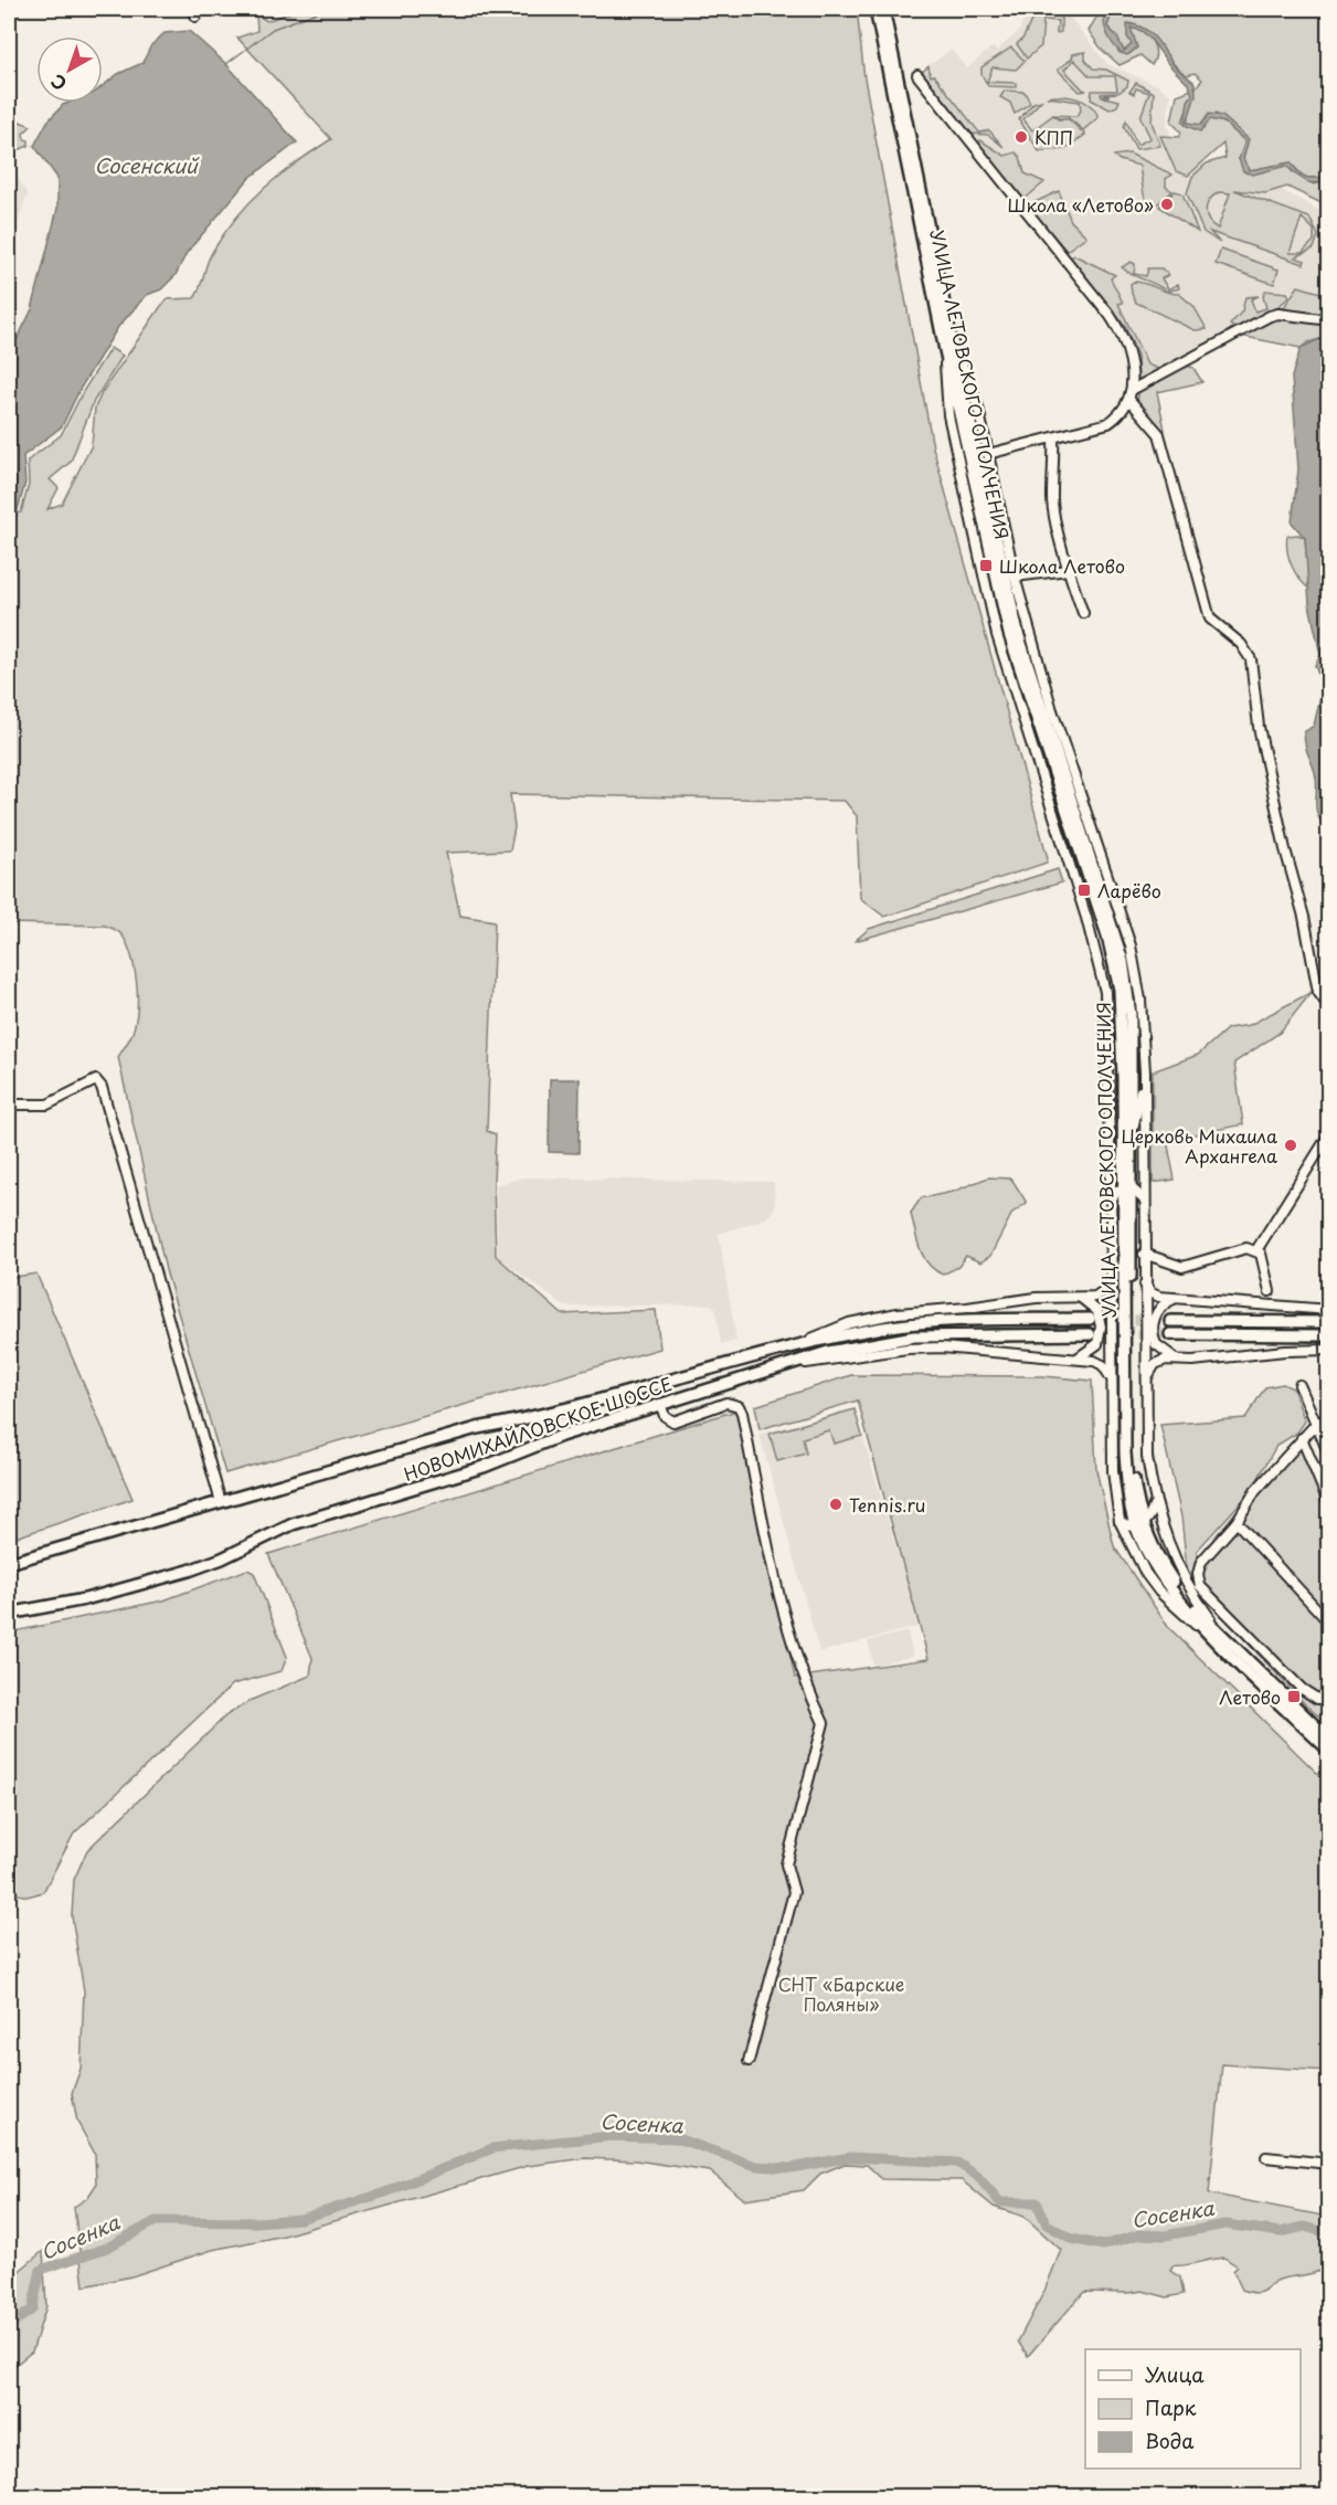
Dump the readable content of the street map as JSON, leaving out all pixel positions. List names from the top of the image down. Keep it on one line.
{"streets":{"main road":["УЛИЦА ЛЕТОВСКОГО ОПОЛЧЕНИЯ","НОВОМИХАЙЛОВСКОЕ ШОССЕ"]},"water":["Сосенский","Сосенка"],"parks":["СНТ «Барские Поляны»"],"places":{"other":["КПП","Школа «Летово»","Церковь Михаила Архангела","Tennis.ru"],"transit":["Школа Летово","Ларёво","Летово"]},"legend":["Улица","Парк","Вода"],"north":"bottom left"}
